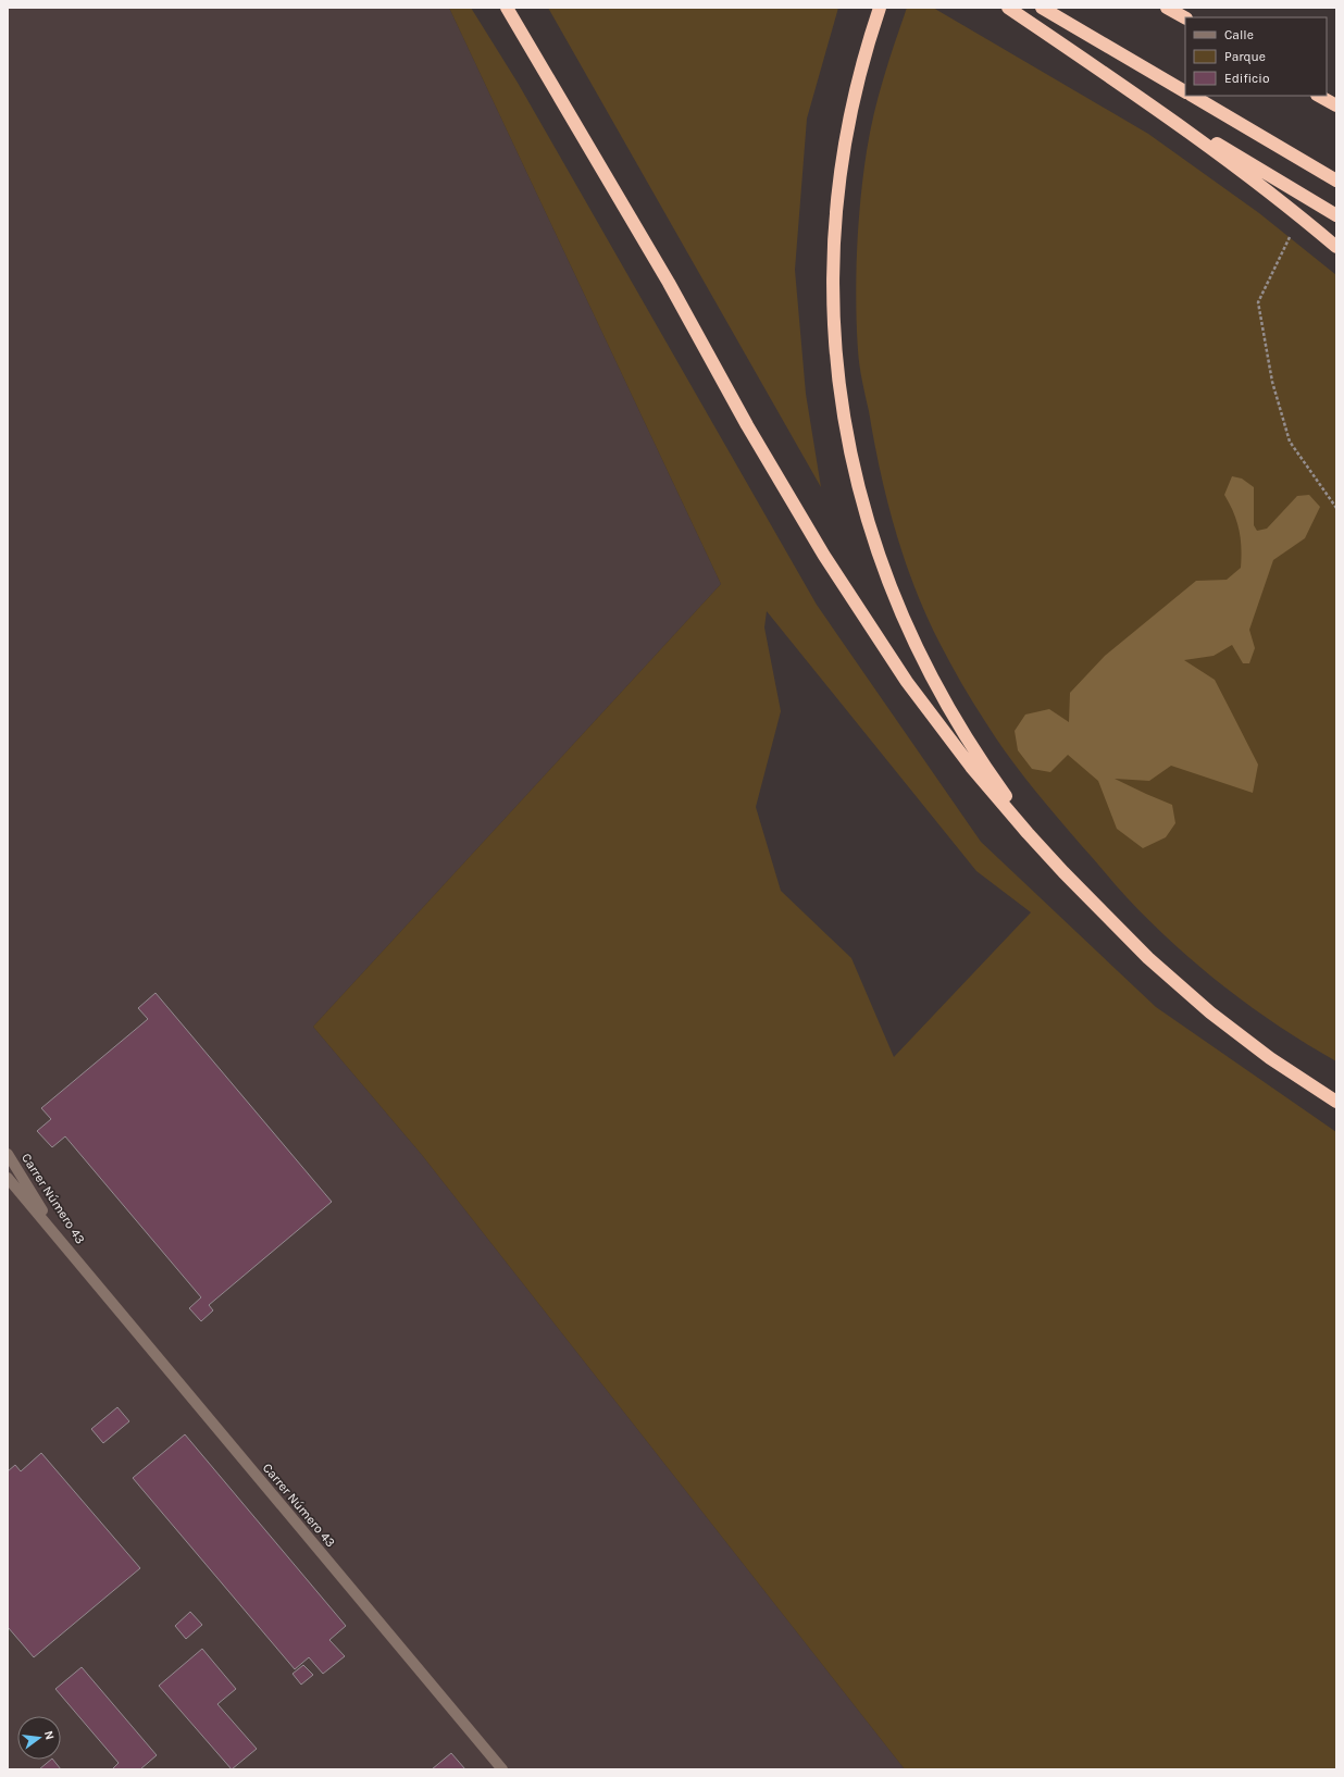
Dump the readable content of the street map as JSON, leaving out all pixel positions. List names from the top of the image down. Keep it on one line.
{"streets":{"street":["Carrer Número 43"]},"legend":["Calle","Parque","Edificio"],"north":"right"}
